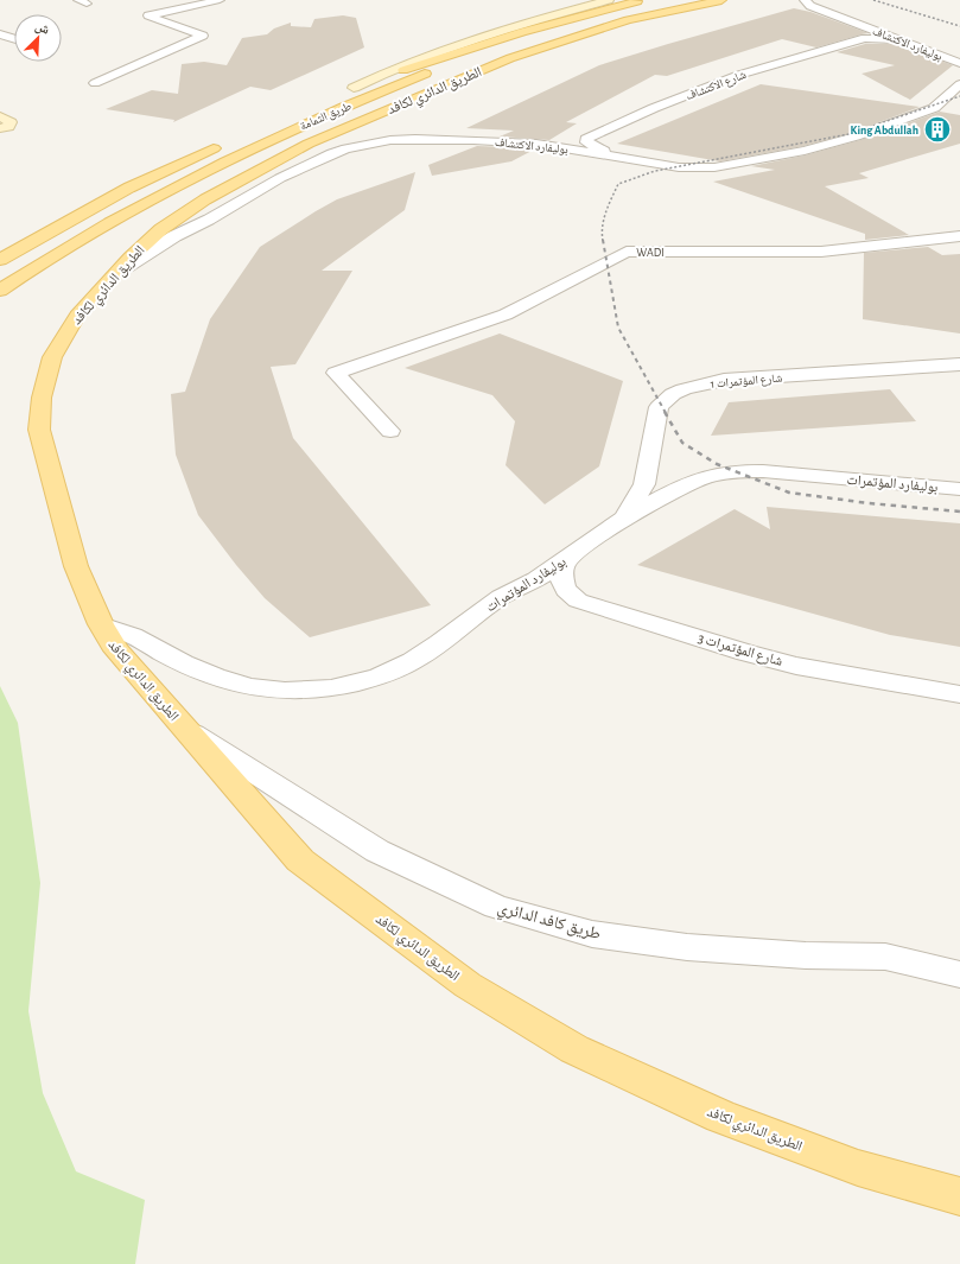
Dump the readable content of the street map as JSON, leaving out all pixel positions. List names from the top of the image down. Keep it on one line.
{"streets":{"main road":["الطريق الدائري لكافد","طريق الثمامة"],"street":["بوليفارد الاكتشاف","شارع الاكتشاف","WADI","شارع المؤتمرات 1","بوليفارد المؤتمرات","شارع المؤتمرات 3","طريق كافد الدائري"]},"crossings":[["بوليفارد الاكتشاف","شارع الاكتشاف"],["بوليفارد الاكتشاف","الطريق الدائري لكافد"],["الطريق الدائري لكافد","بوليفارد المؤتمرات"],["الطريق الدائري لكافد","طريق كافد الدائري"],["شارع المؤتمرات 1","بوليفارد المؤتمرات"],["بوليفارد المؤتمرات","شارع المؤتمرات 3"]],"places":{"building":["King Abdullah"]},"north":"top right"}
